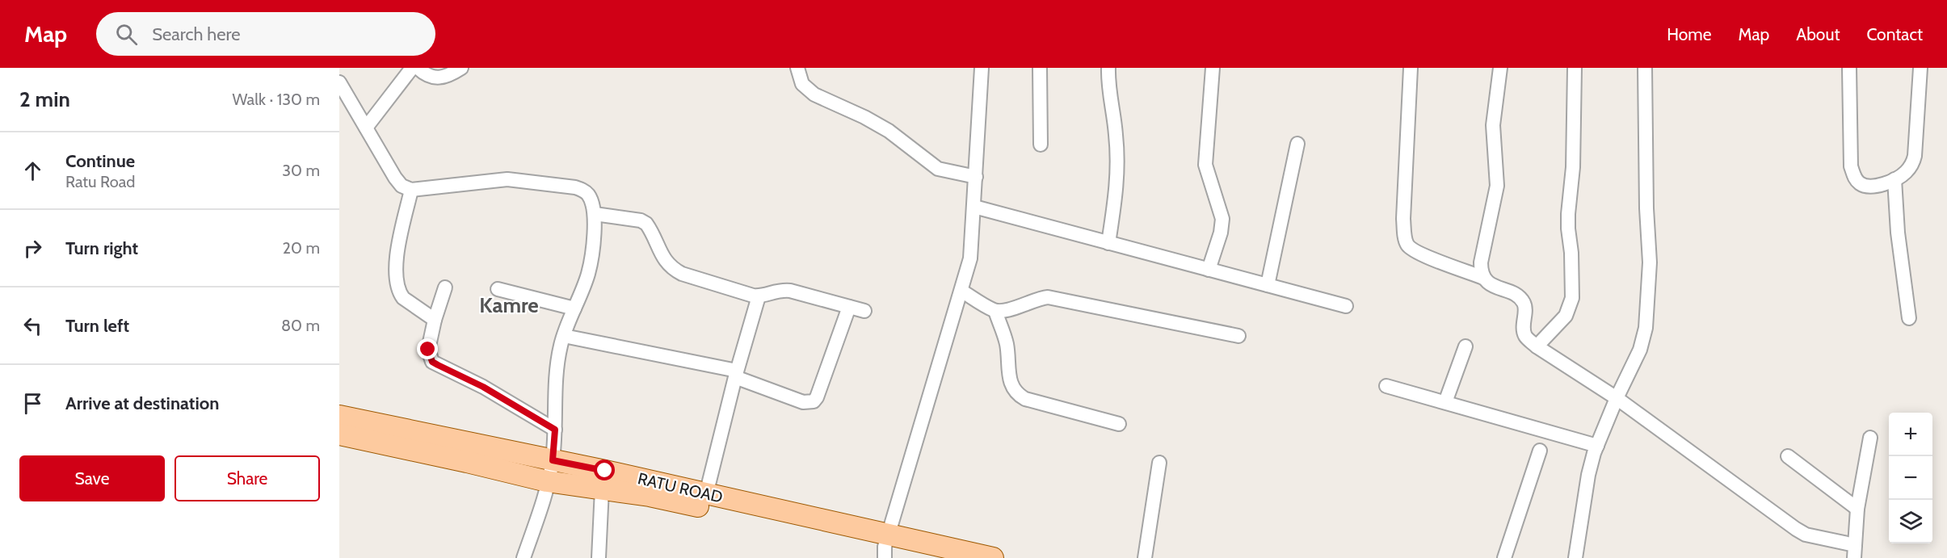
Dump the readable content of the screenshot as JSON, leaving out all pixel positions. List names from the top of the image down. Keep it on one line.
{"streets":{"main road":["RATU ROAD"]},"districts":["Kamre"],"page":{"header":"Map","search":"Search here","nav":["Home","Map","About","Contact"],"heading":["2 min","Walk · 130 m"],"list":[["Continue","Ratu Road","30 m"],["Turn right","20 m"],["Turn left","80 m"],"Arrive at destination"],"map_buttons":["+","−"],"buttons":["Save","Share"]}}
